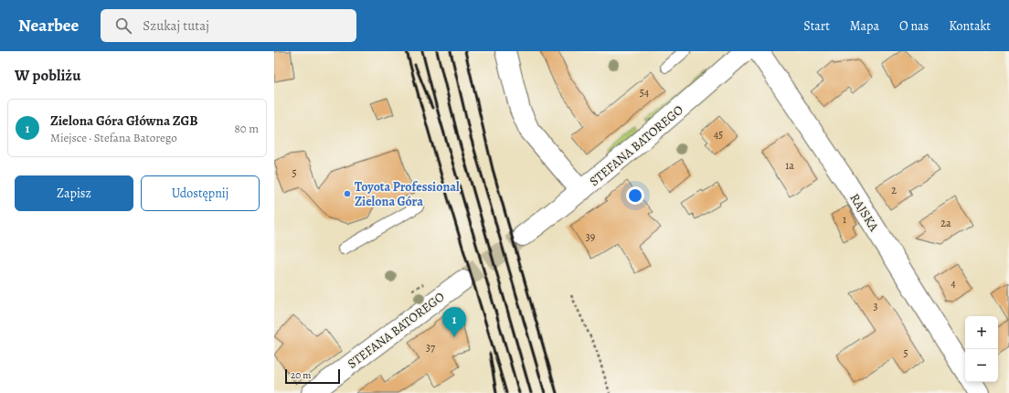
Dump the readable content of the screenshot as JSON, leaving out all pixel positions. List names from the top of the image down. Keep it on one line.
{"streets":{"street":["STEFANA BATOREGO","RAJSKA"]},"places":["Toyota Professional Zielona Góra"],"house_numbers":["54","45","1a","5","2","1","2a","39","4","3","37","5"],"scale_bar":"20 m","page":{"header":"Nearbee","search":"Szukaj tutaj","nav":["Start","Mapa","O nas","Kontakt"],"heading":"W pobliżu","list":[{"mark":"1","name":"Zielona Góra Główna ZGB","note":"Miejsce · Stefana Batorego","value":"80 m"}],"buttons":["Zapisz","Udostępnij"],"pins":"1","map_buttons":["+","−"],"scale":"20 m"}}
